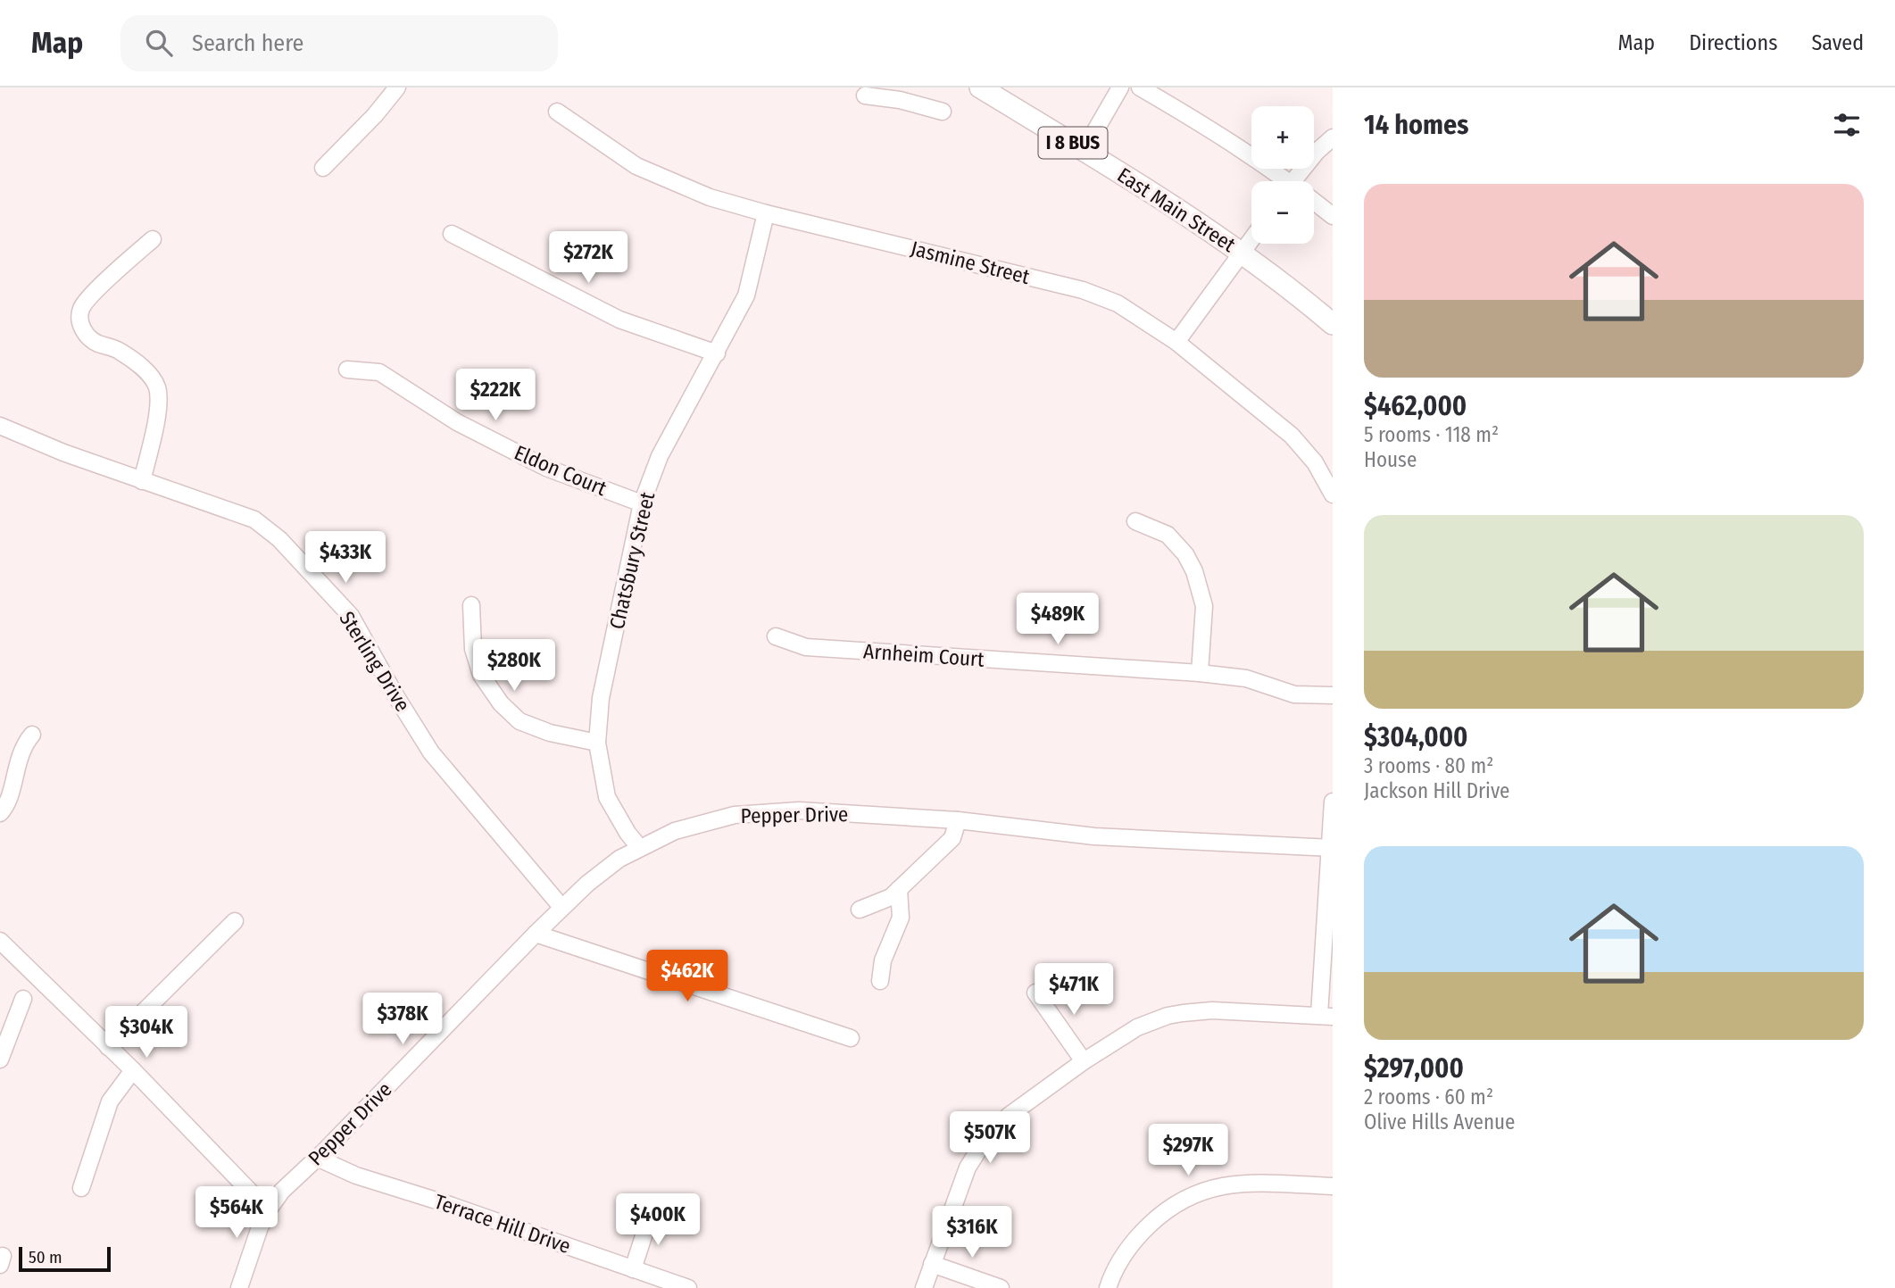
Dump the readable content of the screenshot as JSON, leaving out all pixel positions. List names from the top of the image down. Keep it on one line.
{"streets":{"main road":["I 8 BUS","East Main Street"],"street":["Jasmine Street","Eldon Court","Chatsbury Street","Arnheim Court","Sterling Drive","Pepper Drive","Terrace Hill Drive"]},"crossings":[["Jasmine Street","Chatsbury Street"],["Eldon Court","Chatsbury Street"],["Chatsbury Street","Pepper Drive"],["Sterling Drive","Pepper Drive"],["Pepper Drive","Terrace Hill Drive"]],"scale_bar":"50 m","page":{"header":"Map","search":"Search here","nav":["Map","Directions","Saved"],"heading":"14 homes","map_buttons":["+","−"],"list":[{"name":"$462,000","note":"5 rooms · 118 m² · House"},{"name":"$304,000","note":"3 rooms · 80 m² · Jackson Hill Drive"},{"name":"$297,000","note":"2 rooms · 60 m² · Olive Hills Avenue"}],"price":["$272K","$222K","$433K","$489K","$280K","$462K","$471K","$378K","$304K","$507K","$297K","$564K","$400K","$316K"],"scale":"50 m"}}
